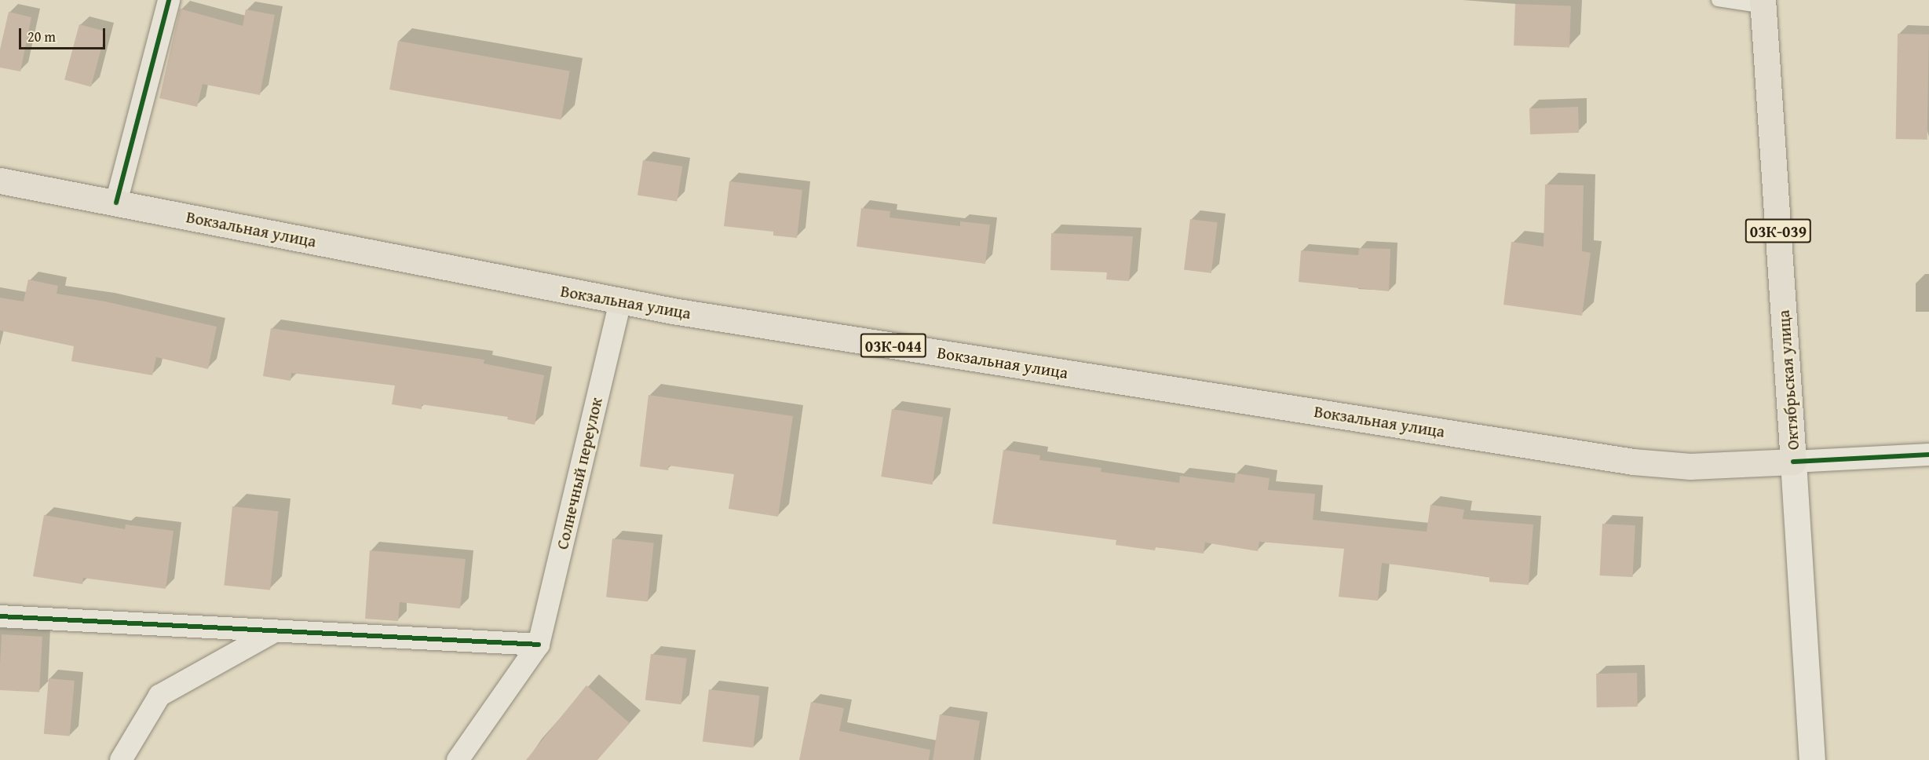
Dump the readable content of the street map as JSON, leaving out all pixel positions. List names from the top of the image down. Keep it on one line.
{"streets":{"main road":["Вокзальная улица","03К-039","03К-044","Октябрьская улица"],"street":["Солнечный переулок"]},"crossings":[["Вокзальная улица","Октябрьская улица"],["Вокзальная улица","Солнечный переулок"]],"scale_bar":"20 m"}
